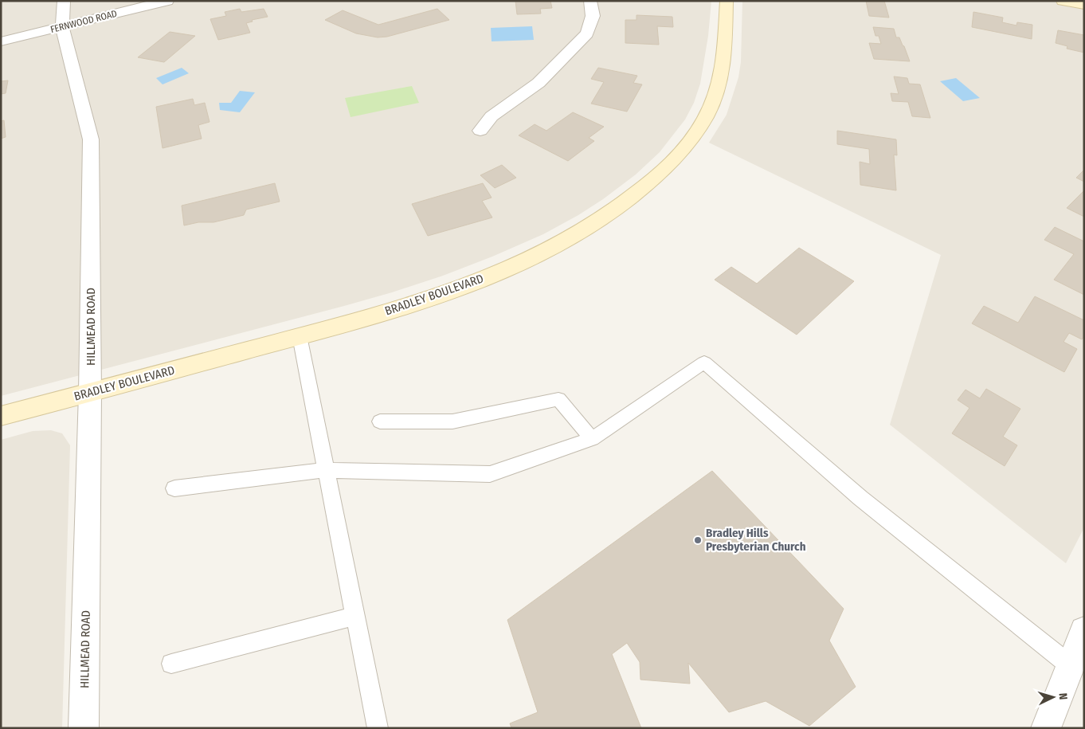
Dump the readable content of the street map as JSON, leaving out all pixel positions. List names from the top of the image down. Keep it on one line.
{"streets":{"main road":["BRADLEY BOULEVARD"],"street":["FERNWOOD ROAD","HILLMEAD ROAD"]},"crossings":[["FERNWOOD ROAD","HILLMEAD ROAD"],["BRADLEY BOULEVARD","HILLMEAD ROAD"]],"places":["Bradley Hills Presbyterian Church"],"north":"right"}
